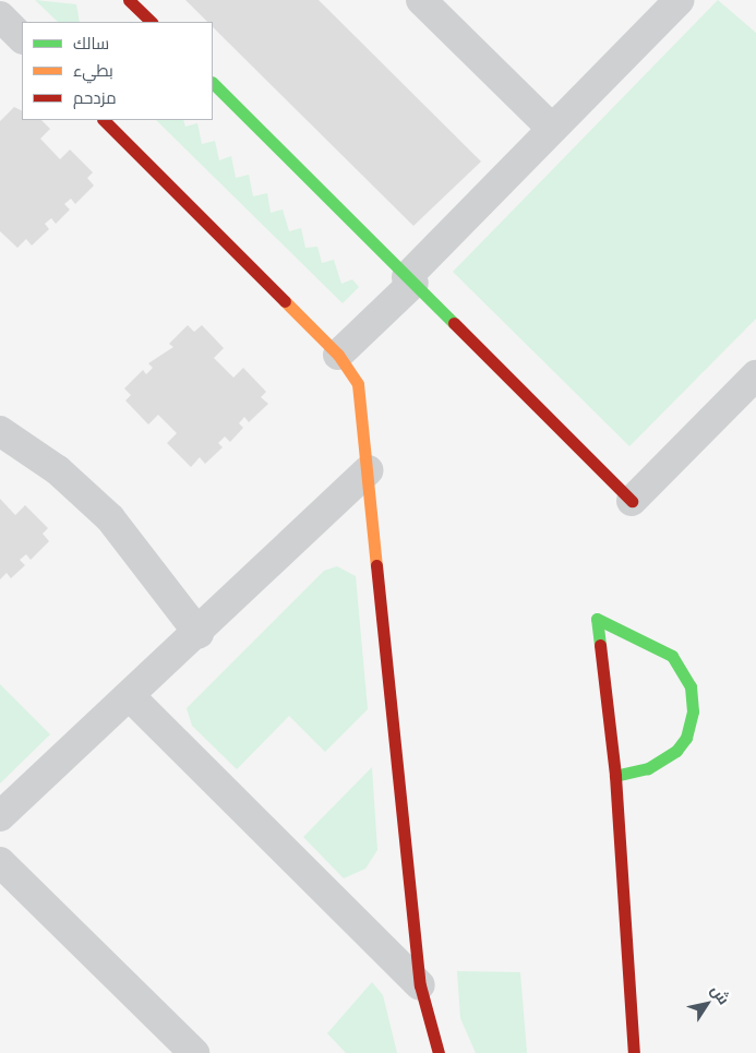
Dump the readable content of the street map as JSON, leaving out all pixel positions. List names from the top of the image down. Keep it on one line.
{"legend":["سالك","بطيء","مزدحم"],"north":"top right"}
